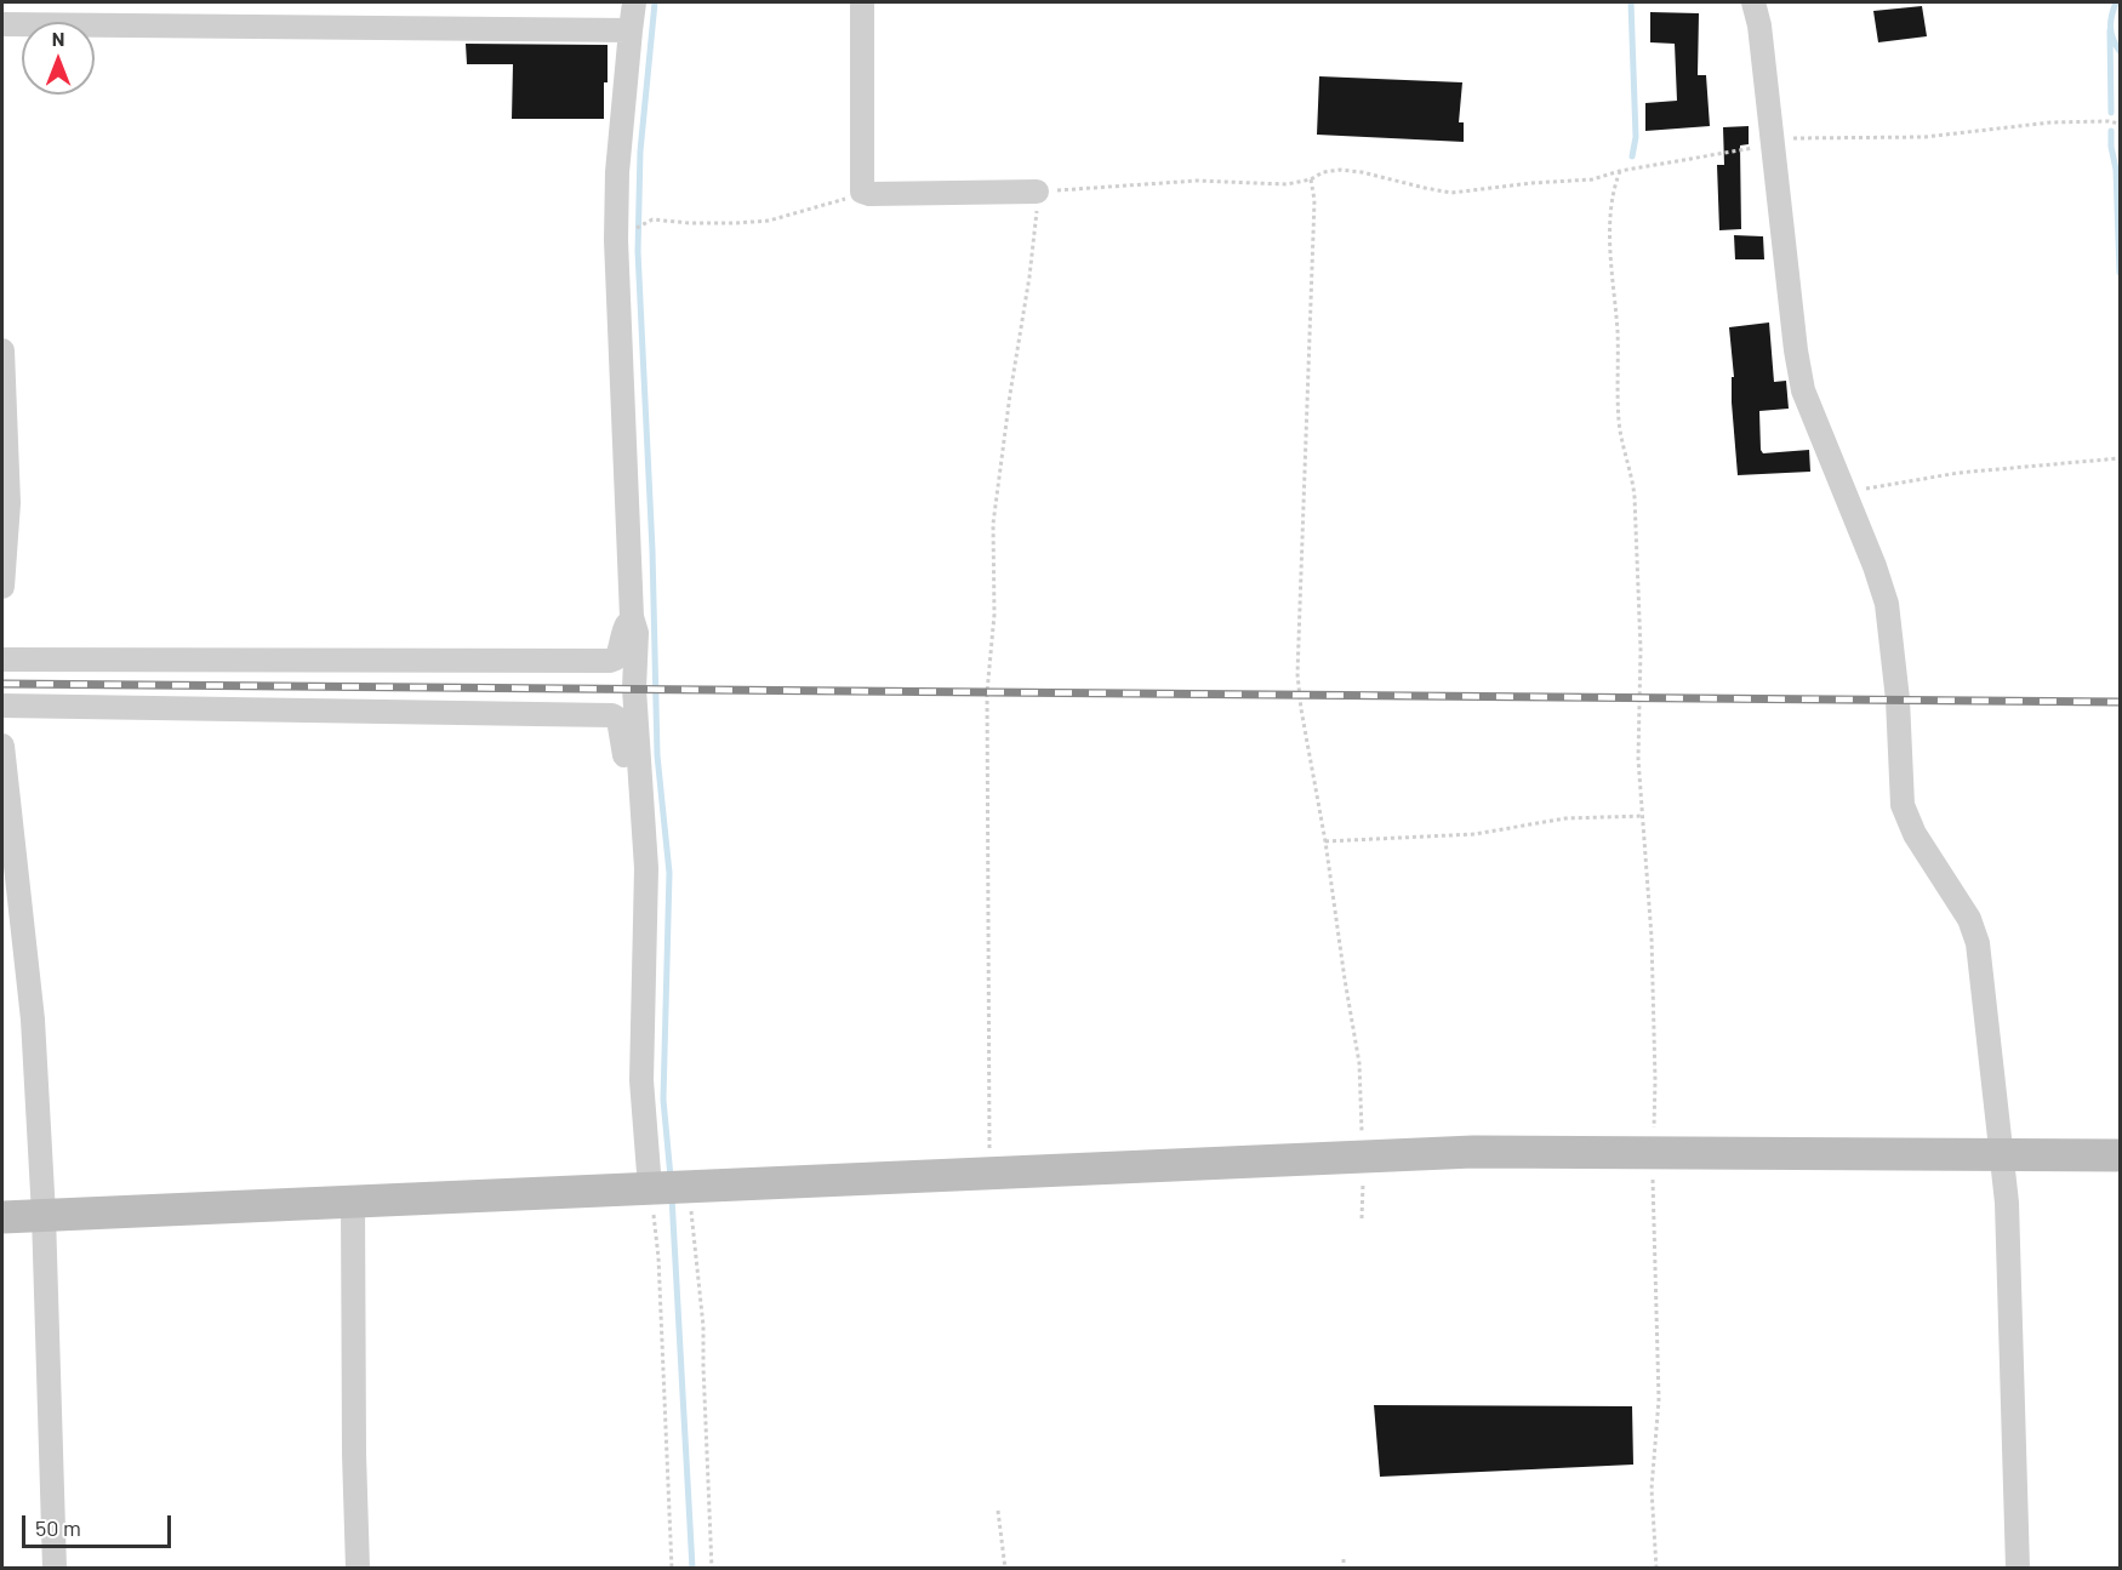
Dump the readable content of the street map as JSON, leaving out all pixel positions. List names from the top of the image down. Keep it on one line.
{"scale_bar":"50 m","north":"top"}
